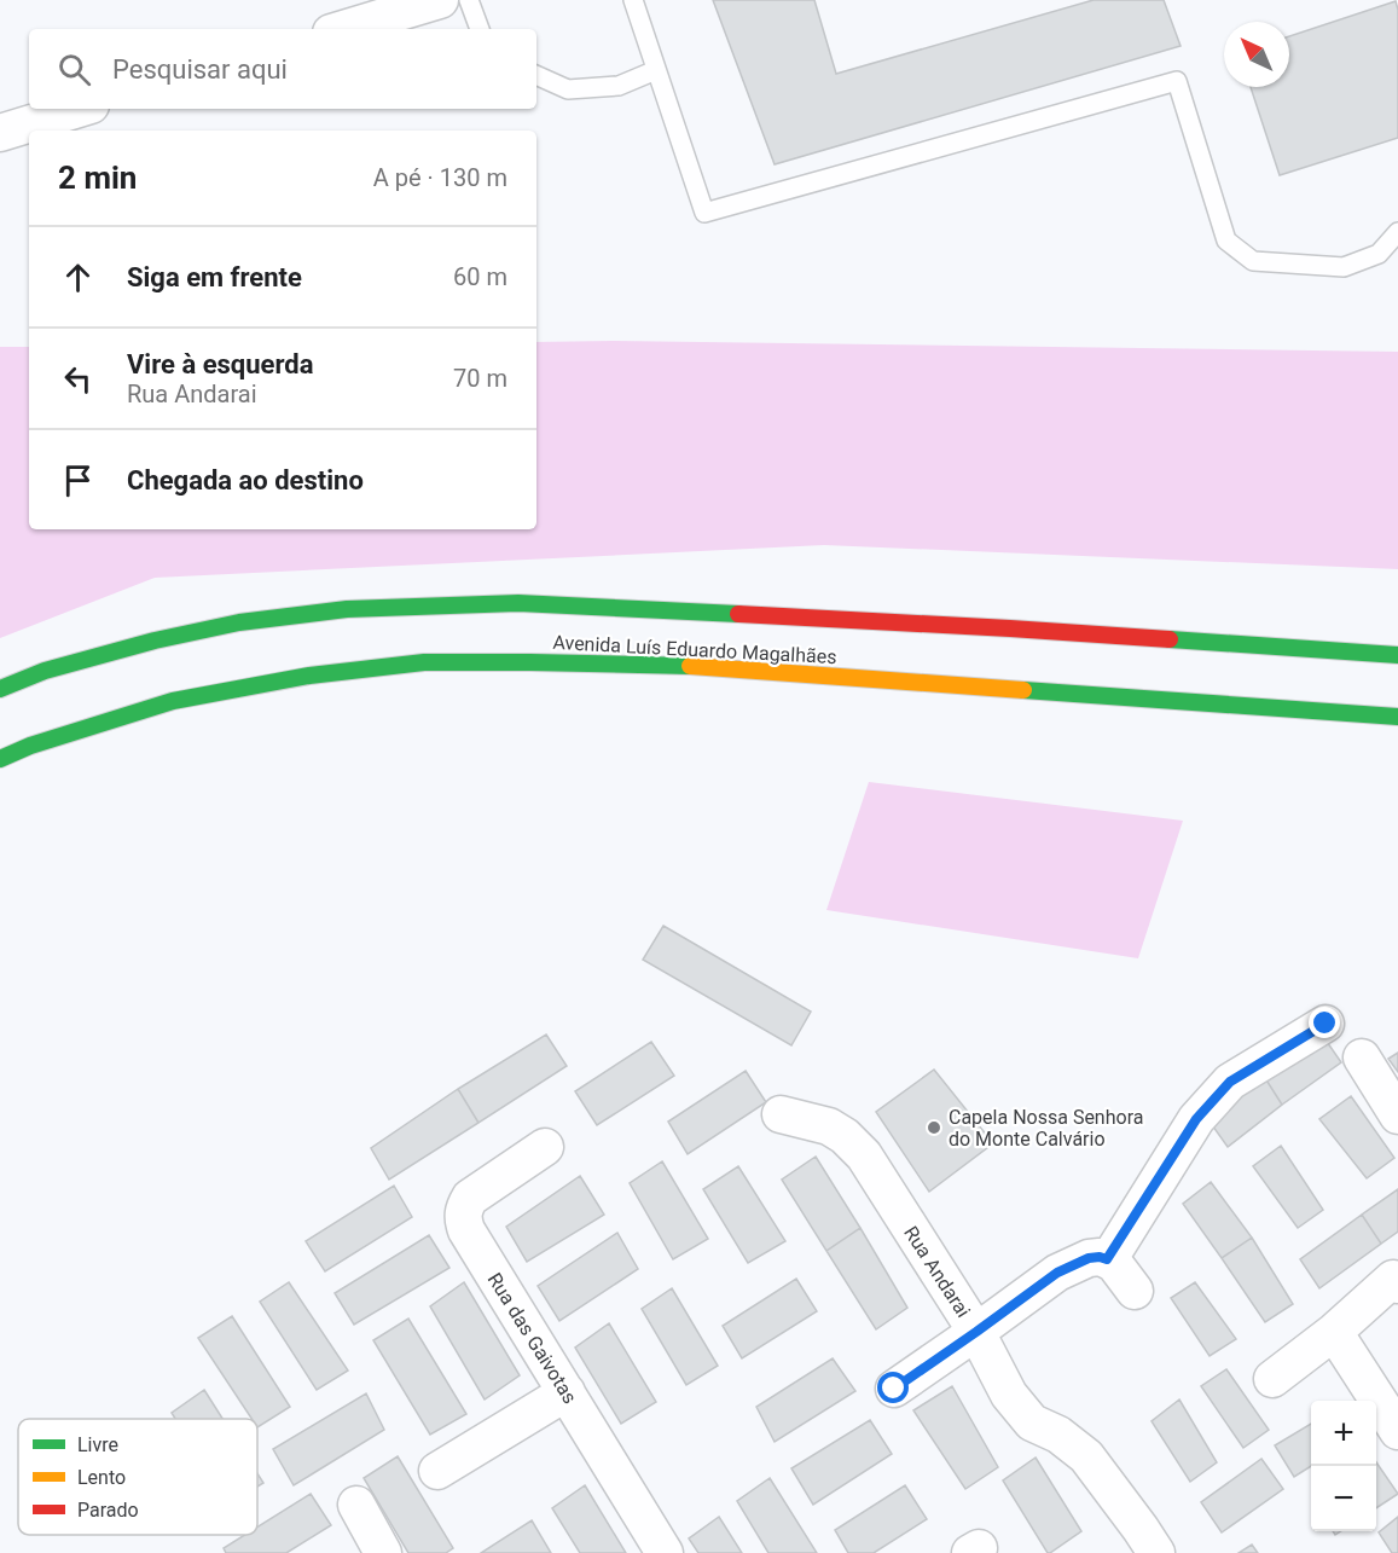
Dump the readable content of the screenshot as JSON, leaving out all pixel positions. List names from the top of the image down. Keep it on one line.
{"streets":{"main road":["Avenida Luís Eduardo Magalhães"],"street":["Rua Andarai","Rua das Gaivotas"]},"places":["Capela Nossa Senhora do Monte Calvário"],"legend":["Livre","Lento","Parado"],"north":"top left","page":{"search":"Pesquisar aqui","heading":["2 min","A pé · 130 m"],"list":[["Siga em frente","60 m"],["Vire à esquerda","Rua Andarai","70 m"],"Chegada ao destino"],"map_buttons":["+","−"]}}
